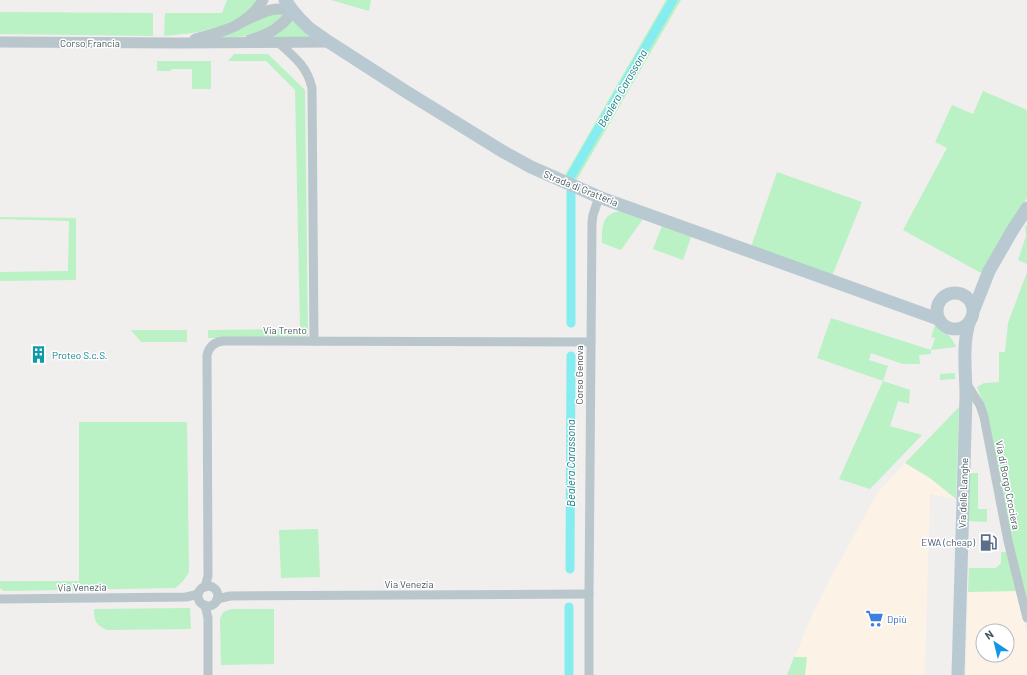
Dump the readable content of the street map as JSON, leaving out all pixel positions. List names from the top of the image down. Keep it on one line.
{"streets":{"main road":["Strada di Gratteria","Via delle Langhe"],"street":["Corso Francia","Via Trento","Corso Genova","Via di Borgo Crociera","Via Venezia"]},"crossings":[["Corso Francia","Strada di Gratteria"],["Strada di Gratteria","Corso Genova"],["Strada di Gratteria","Via delle Langhe"],["Via Trento","Corso Genova"],["Via Trento","Via Venezia"],["Corso Genova","Via Venezia"],["Via di Borgo Crociera","Via delle Langhe"]],"water":["Bealera Carassona"],"places":{"building":["Proteo S.c.S."],"fuel station":["EWA (cheap)"],"supermarket":["Dpiù"]},"north":"top left"}
